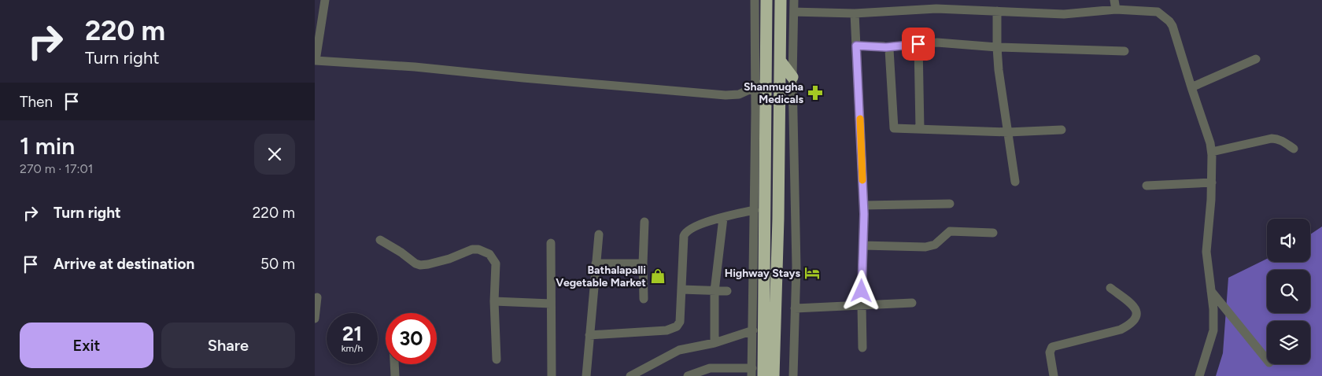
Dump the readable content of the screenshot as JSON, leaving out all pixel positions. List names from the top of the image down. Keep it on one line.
{"places":{"pharmacy":["Shanmugha Medicals"],"hotel":["Highway Stays"],"shop":["Bathalapalli Vegetable Market"]},"page":{"turn":["220 m","Turn right"],"then":"Then","heading":["1 min","270 m · 17:01"],"list":[{"name":"Turn right","value":"220 m"},{"name":"Arrive at destination","value":"50 m"}],"speed":"21 km/h","limit":"30","buttons":["Exit","Share"]}}
